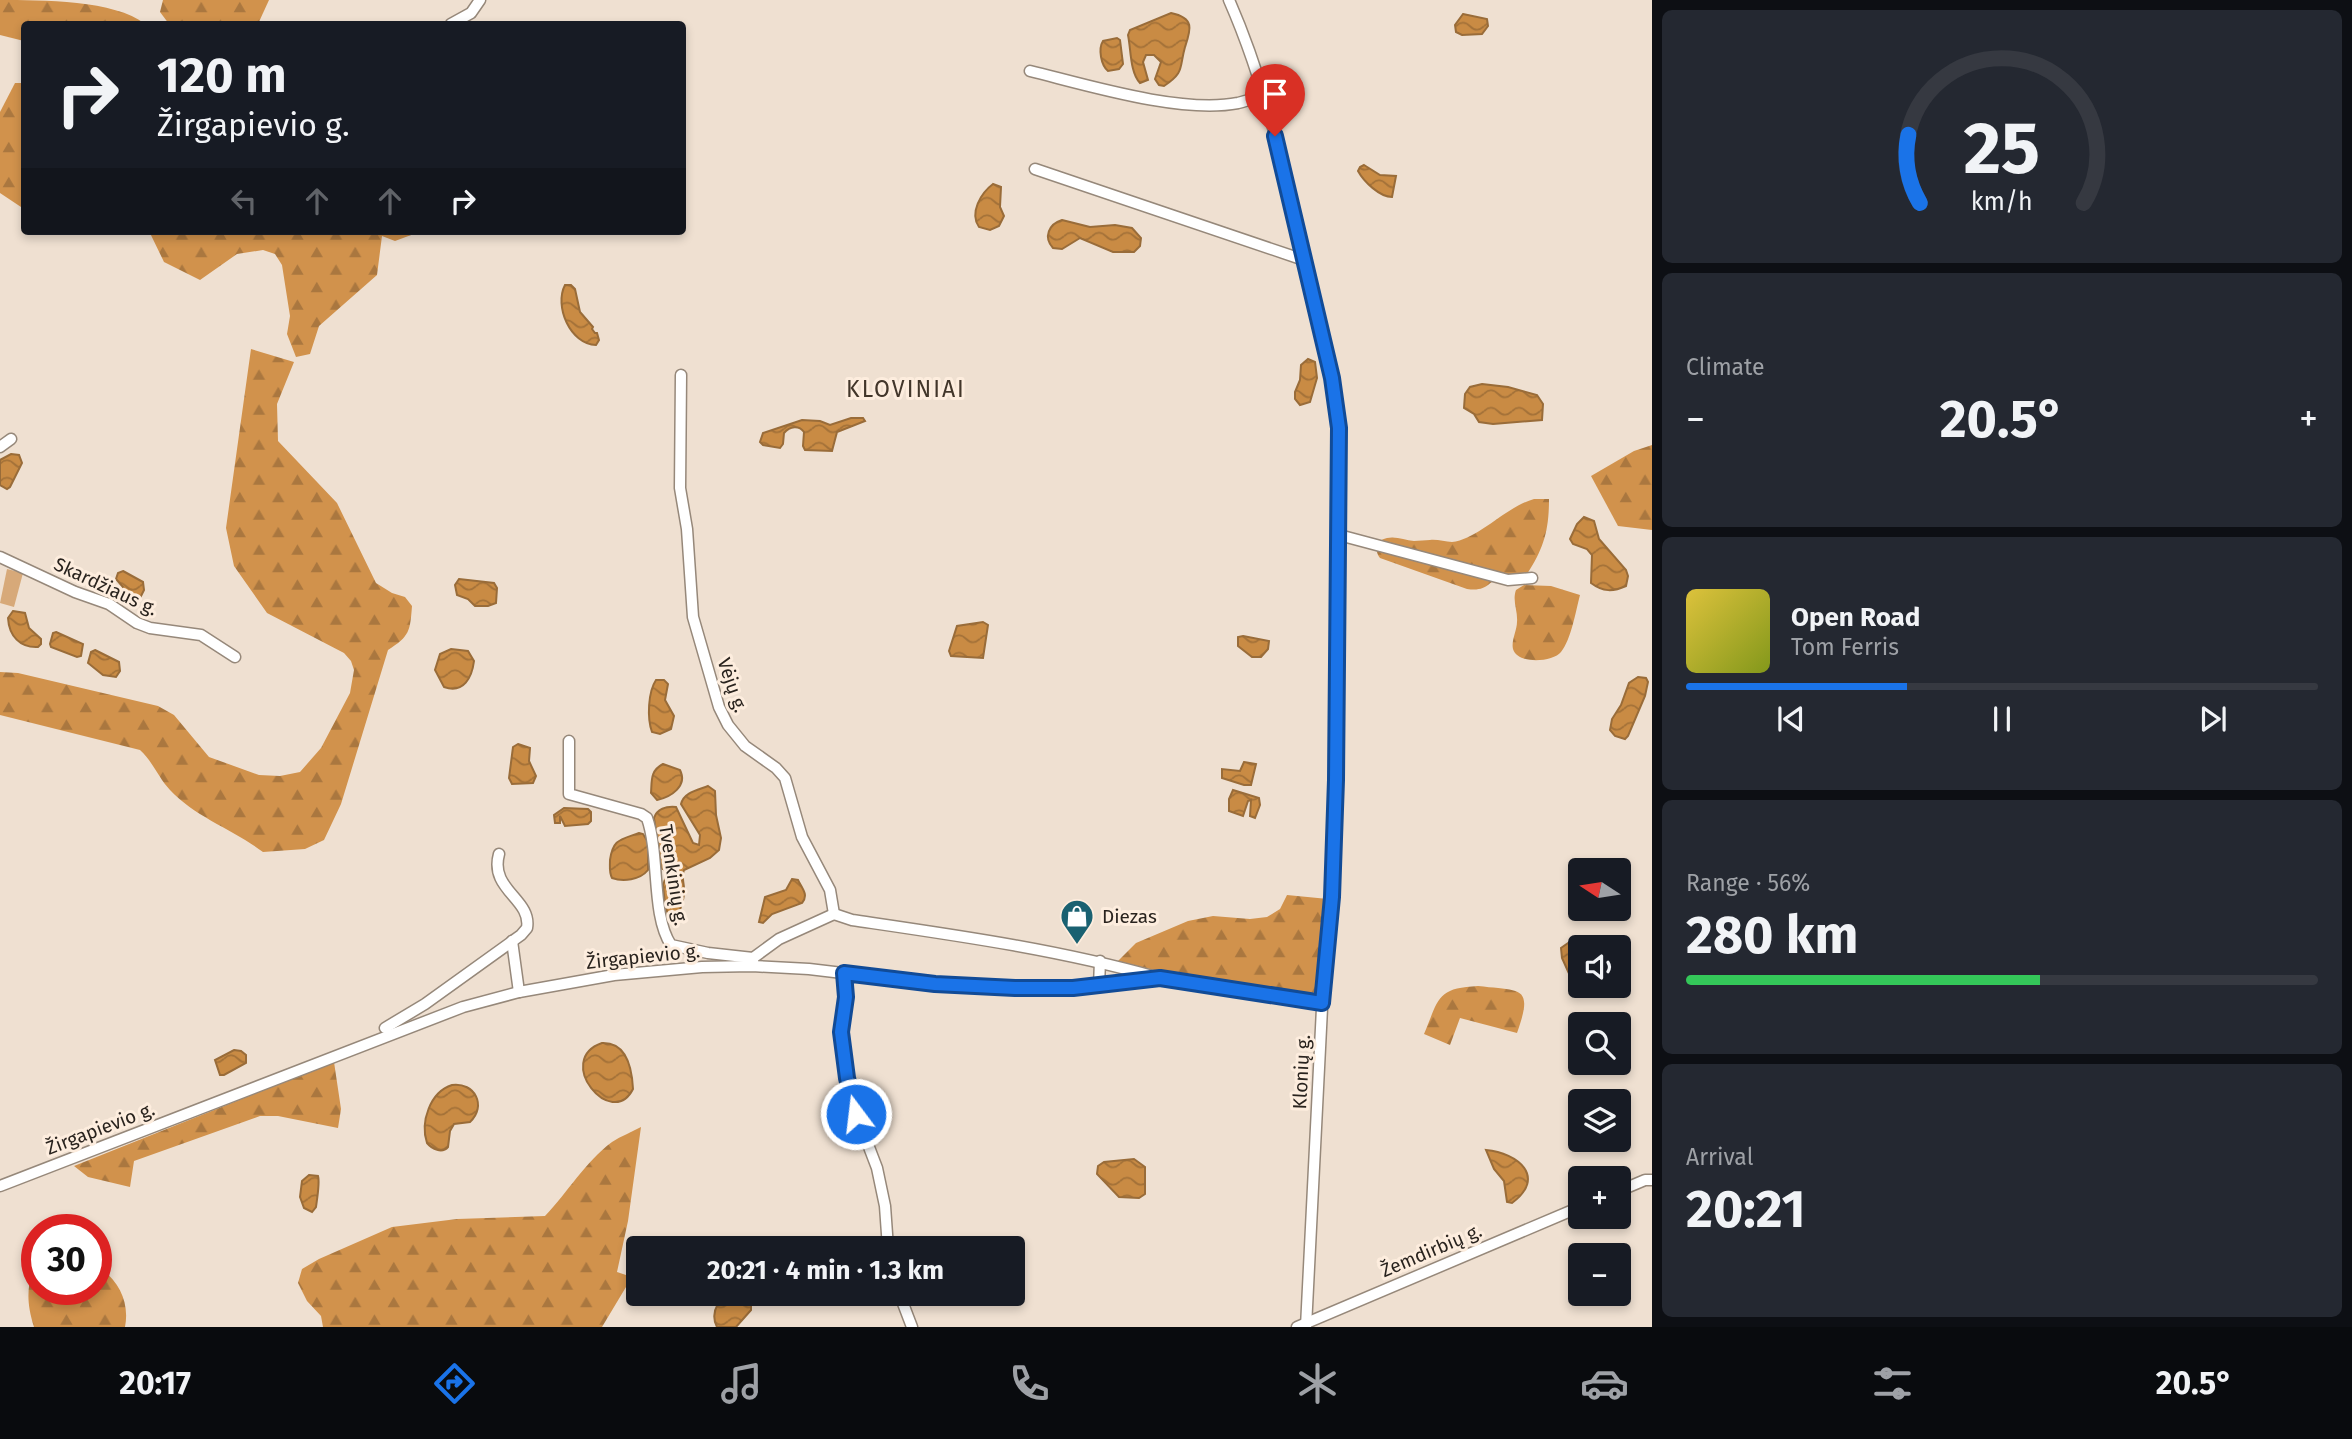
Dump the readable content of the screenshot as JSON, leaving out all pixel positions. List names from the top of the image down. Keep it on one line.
{"streets":{"street":["Skardžiaus g.","Vėjų g.","Tvenkinių g.","Žirgapievio g.","Klonių g.","Žemdirbių g."]},"crossings":[["Tvenkinių g.","Žirgapievio g."],["Žirgapievio g.","Klonių g."],["Klonių g.","Žemdirbių g."]],"districts":["KLOVINIAI"],"places":{"shop":["Diezas"]},"north":"left","page":{"turn":["120 m","Žirgapievio g."],"tile":["Climate",["Range · 56%","280 km"],["Arrival","20:21"]],"heat":["−","20.5°","+"],"song":["Open Road","Tom Ferris"],"map_buttons":["+","−"],"limit":"30","trip":"20:21 · 4 min · 1.3 km","tabs":["20:17","20.5°"],"gauge":["25","km/h"]}}
